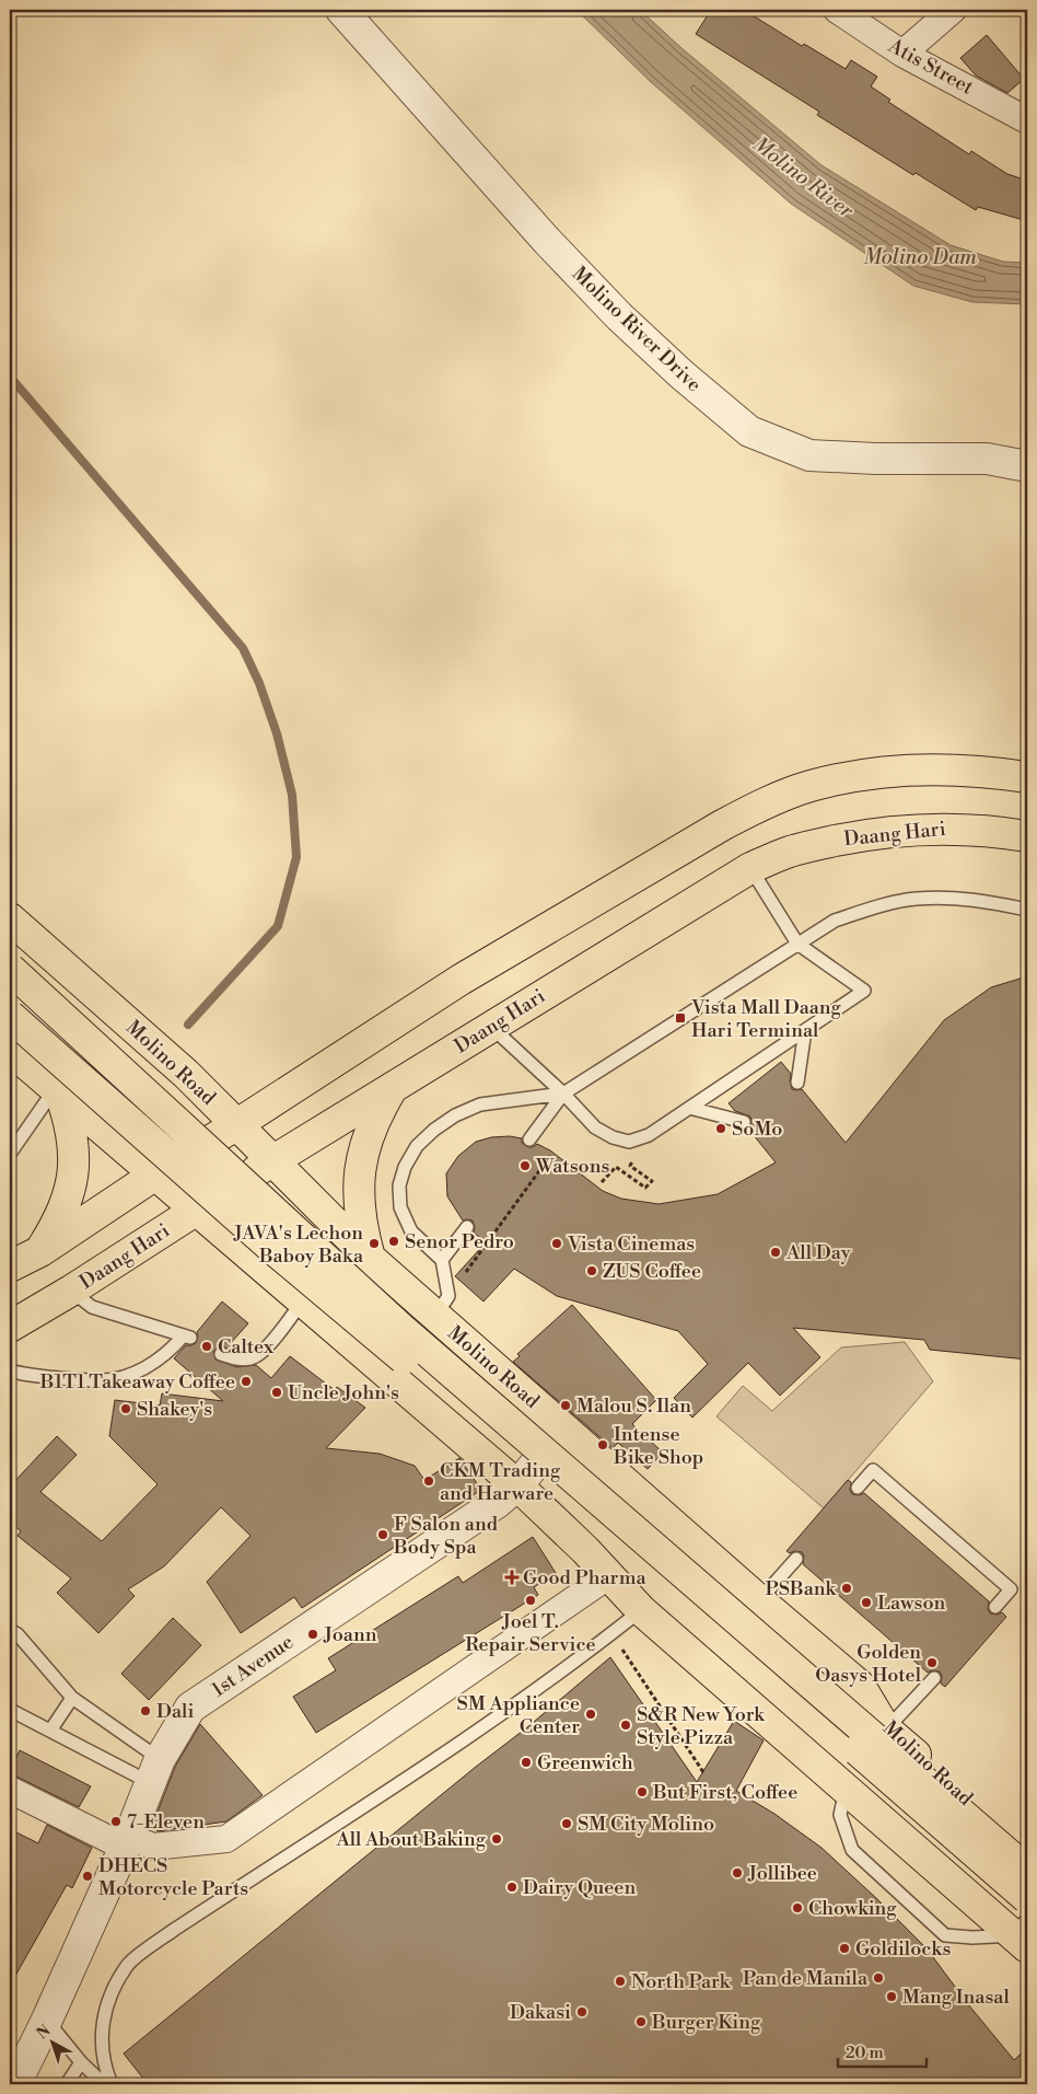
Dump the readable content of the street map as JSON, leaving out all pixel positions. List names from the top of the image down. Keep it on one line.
{"streets":{"main road":["Daang Hari","Molino Road"],"street":["Atis Street","Molino River Drive","1st Avenue"]},"crossings":[["Daang Hari","Molino Road"],["Molino Road","1st Avenue"]],"water":["Molino River","Molino Dam"],"places":{"transit":["Vista Mall Daang Hari Terminal"],"other":["SoMo","Watsons","Senor Pedro","JAVA's Lechon Baboy Baka","Vista Cinemas","All Day","ZUS Coffee","Caltex","B1T1 Takeaway Coffee","Uncle John's","Malou S. Ilan","Shakey's","Intense Bike Shop","CKM Trading and Harware","F Salon and Body Spa","PSBank","Joel T. Repair Service","Lawson","Joann","Golden Oasys Hotel","Dali","SM Appliance Center","S&R New York Style Pizza","Greenwich","But First, Coffee","7-Eleven","SM City Molino","All About Baking","Jollibee","DHECS Motorcycle Parts","Dairy Queen","Chowking","Goldilocks","Pan de Manila","North Park","Mang Inasal","Dakasi","Burger King"],"health":["Good Pharma"]},"scale_bar":"20 m","north":"top left"}
